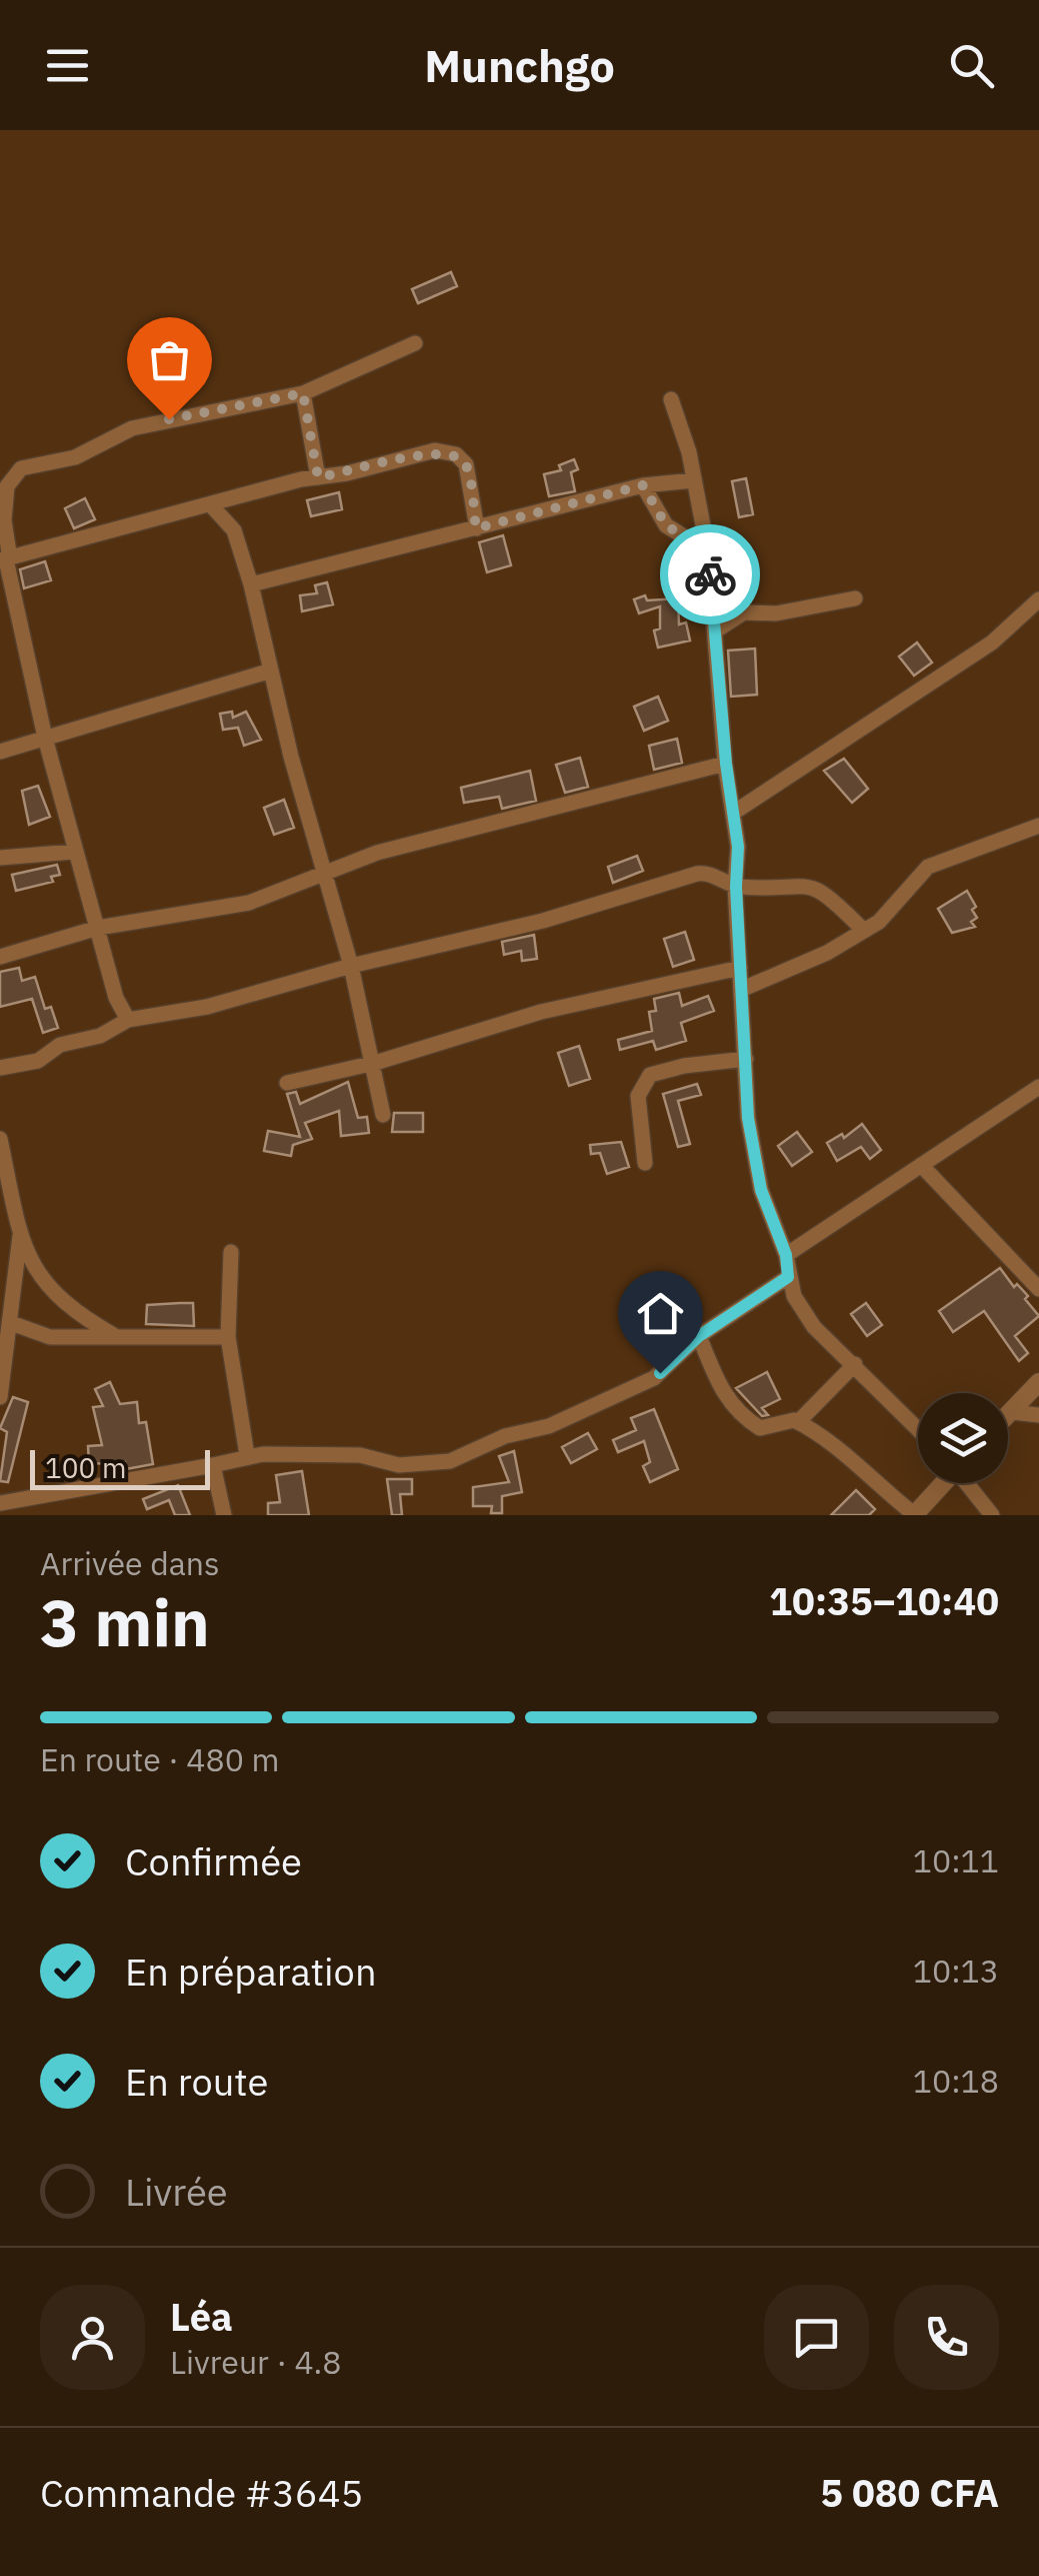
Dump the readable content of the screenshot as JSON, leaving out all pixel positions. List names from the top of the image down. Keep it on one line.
{"scale_bar":"100 m","page":{"header":"Munchgo","scale":"100 m","heading":["3 min","Arrivée dans","10:35–10:40"],"panel":["Léa","Livreur · 4.8","Commande #3645","5 080 CFA"],"bar":"En route · 480 m","list":[["Confirmée","10:11"],["En préparation","10:13"],["En route","10:18"],"Livrée"]}}
